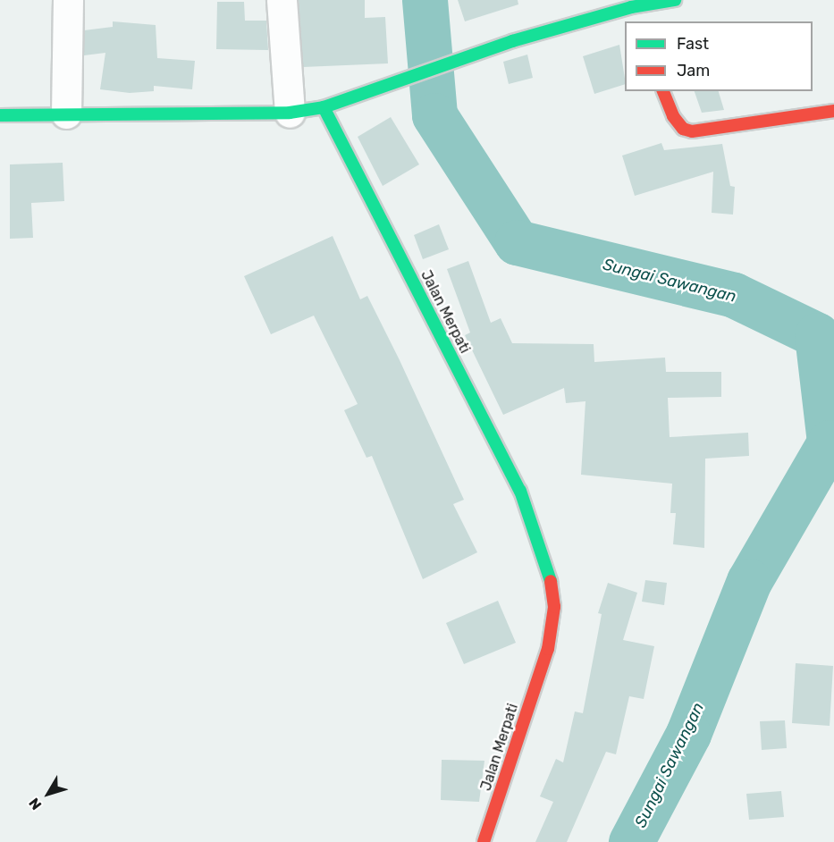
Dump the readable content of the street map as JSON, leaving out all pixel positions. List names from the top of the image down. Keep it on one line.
{"streets":{"street":["Jalan Merpati"]},"water":["Sungai Sawangan"],"legend":["Fast","Jam"],"north":"bottom left"}
